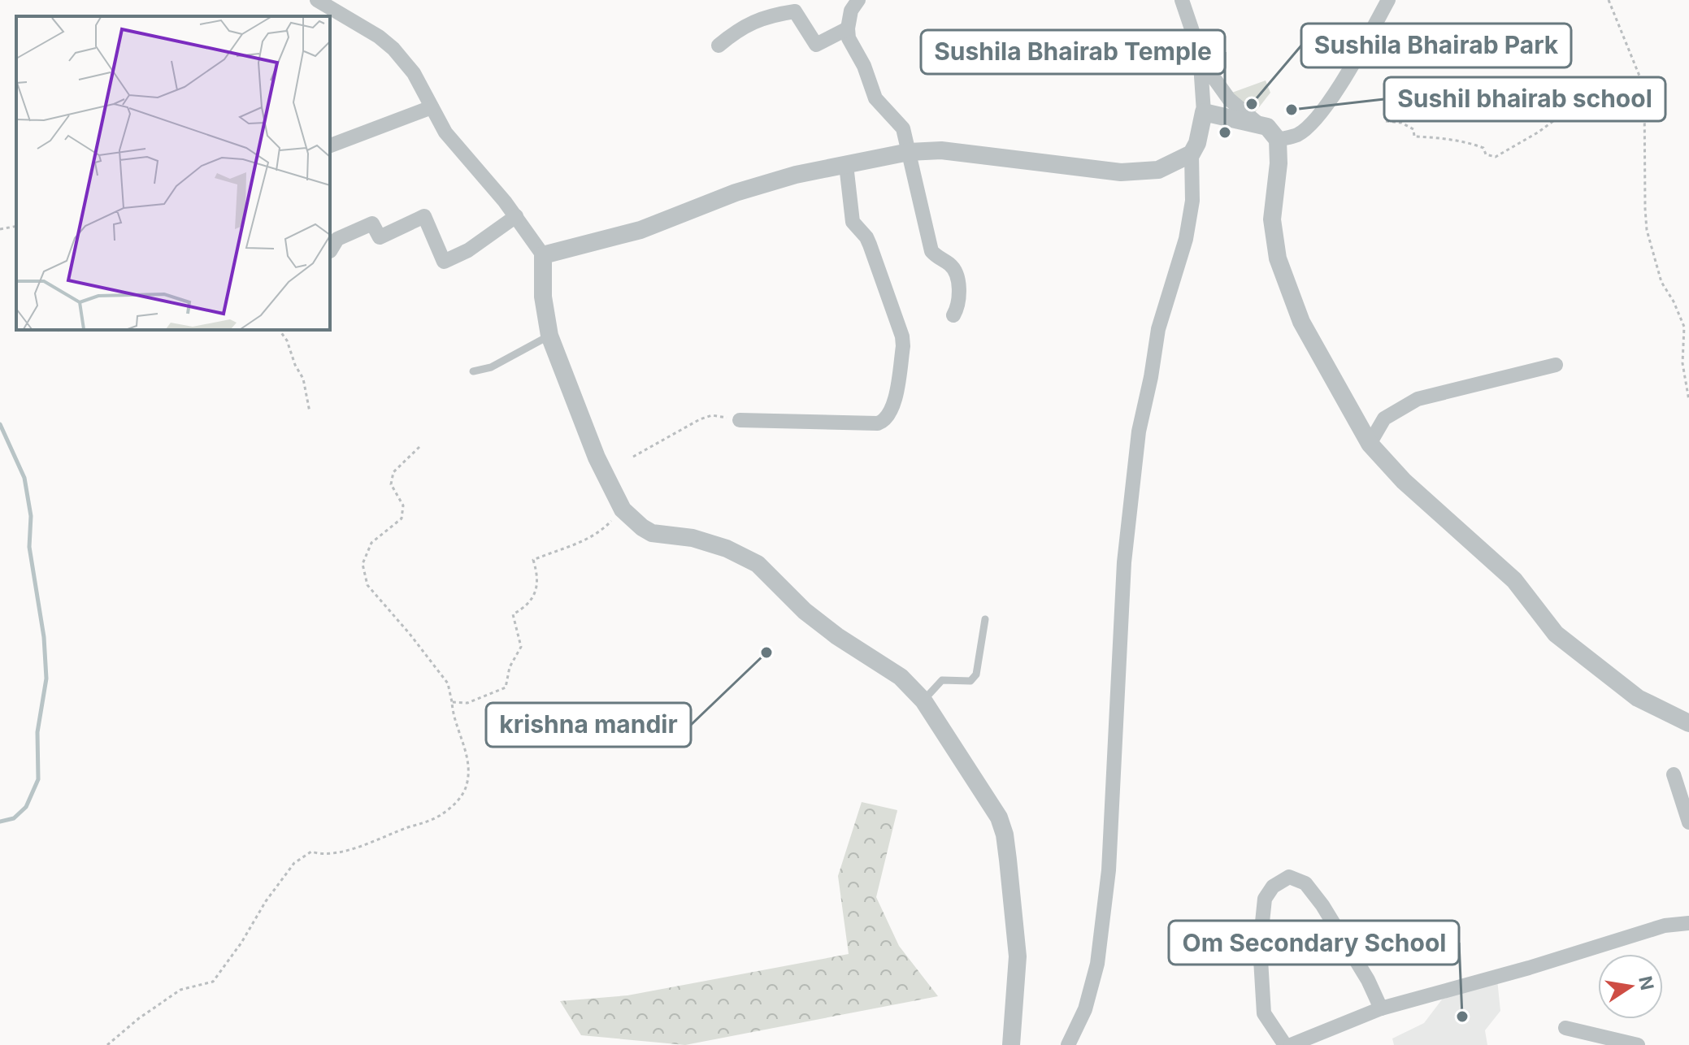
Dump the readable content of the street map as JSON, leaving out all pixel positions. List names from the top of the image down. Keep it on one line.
{"places":["Sushila Bhairab Park","Sushil bhairab school","Sushila Bhairab Temple","krishna mandir","Om Secondary School"],"north":"right"}
